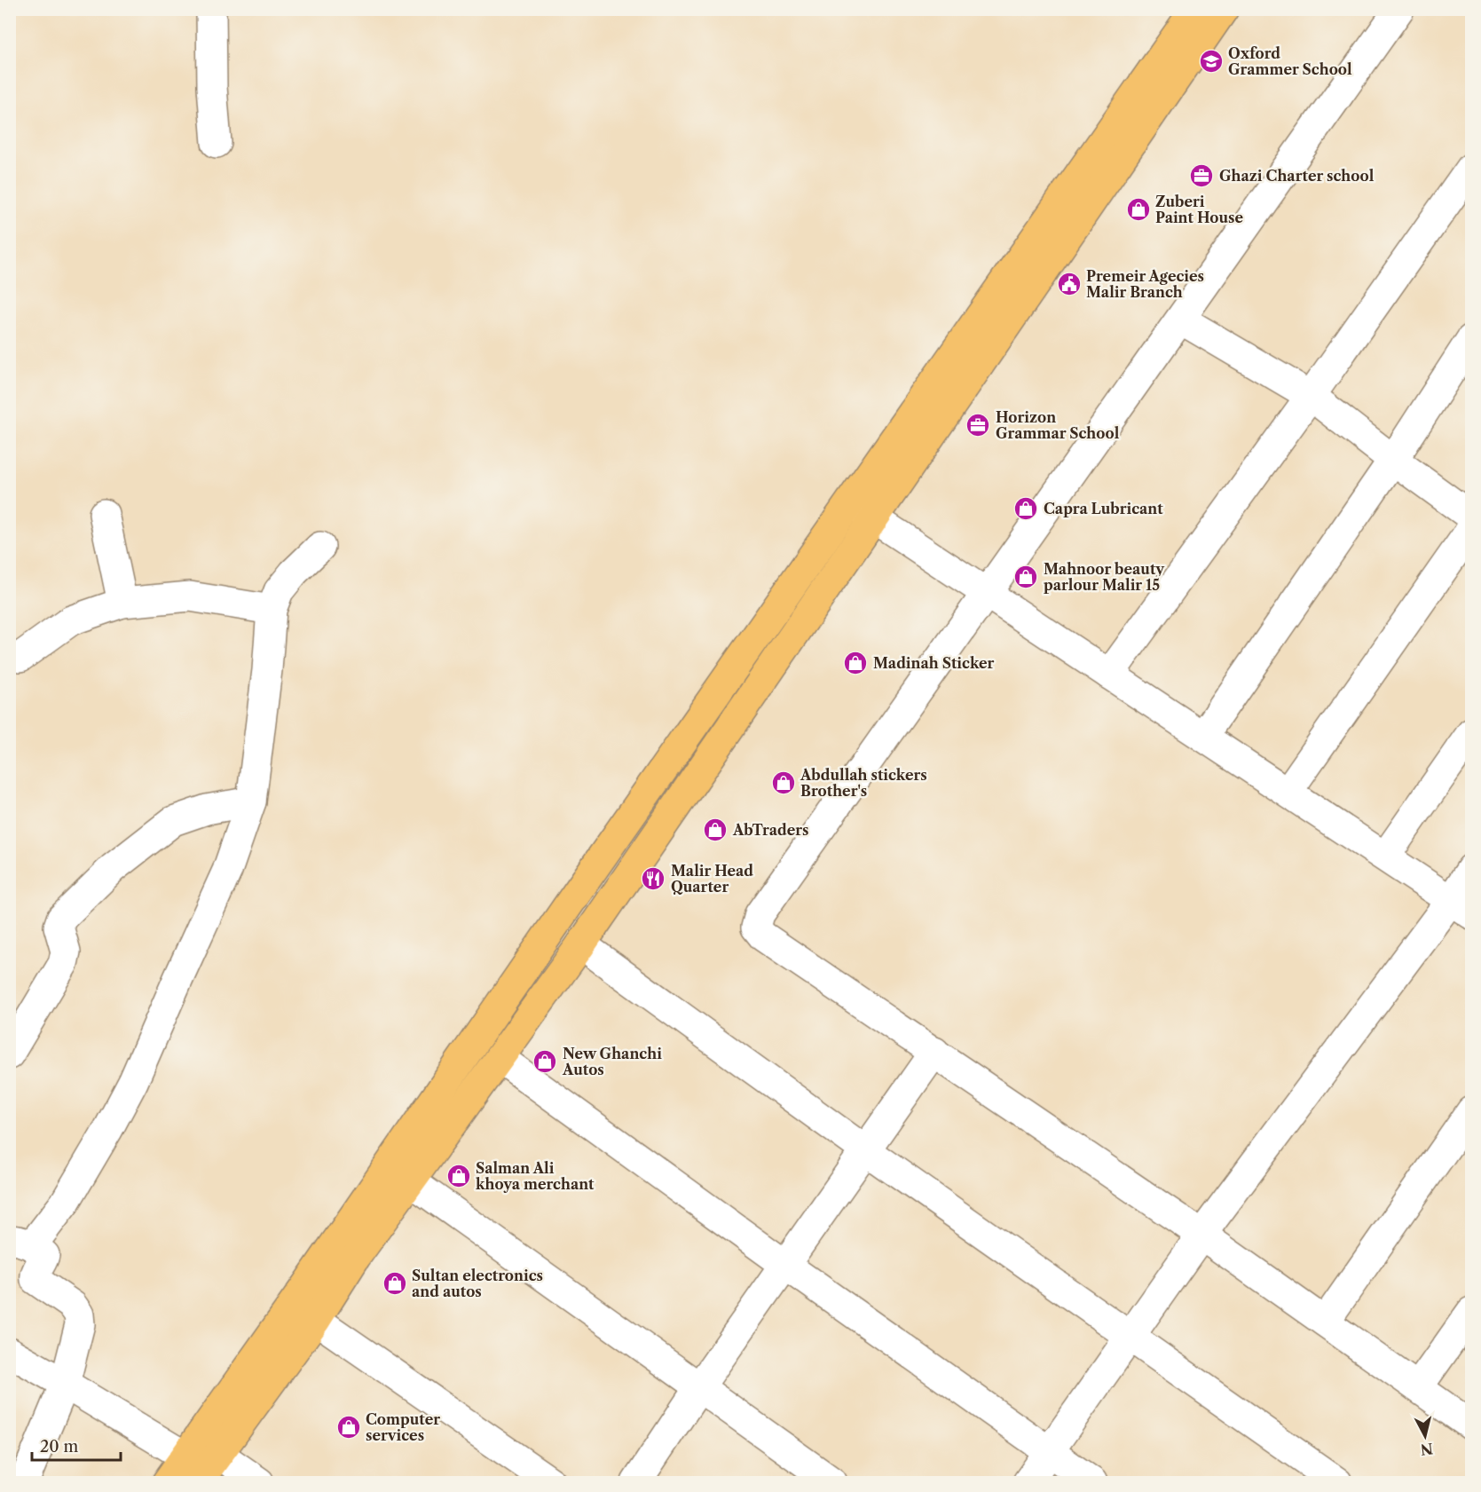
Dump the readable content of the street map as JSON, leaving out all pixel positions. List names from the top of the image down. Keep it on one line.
{"places":{"school or university":["Oxford Grammer School"],"office":["Ghazi Charter school","Horizon Grammar School"],"shop":["Zuberi Paint House","Capra Lubricant","Mahnoor beauty parlour Malir 15","Madinah Sticker","Abdullah stickers Brother's","AbTraders","New Ghanchi Autos","Salman Ali khoya merchant","Sultan electronics and autos","Computer services"],"public building":["Premeir Agecies Malir Branch"],"restaurant":["Malir Head Quarter"]},"scale_bar":"20 m","north":"bottom"}
